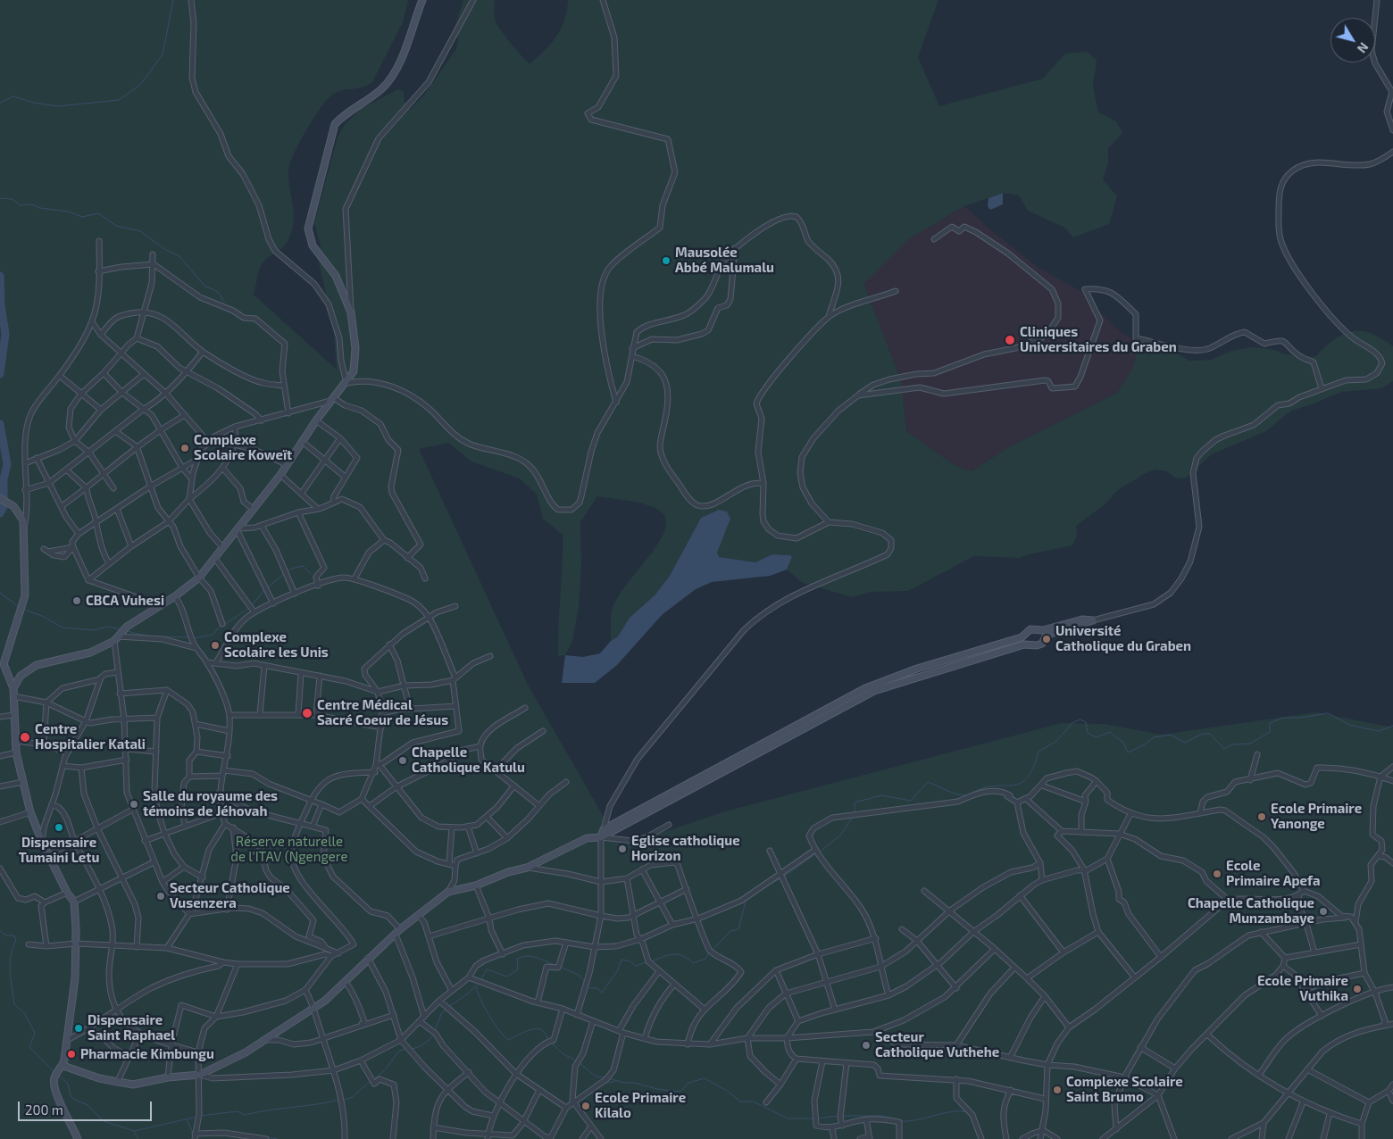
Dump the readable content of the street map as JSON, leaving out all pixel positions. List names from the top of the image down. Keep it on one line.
{"parks":["Réserve naturelle de l'ITAV (Ngengere"],"places":["Mausolée Abbé Malumalu","Cliniques Universitaires du Graben","Complexe Scolaire Koweït","CBCA Vuhesi","Université Catholique du Graben","Complexe Scolaire les Unis","Centre Médical Sacré Coeur de Jésus","Centre Hospitalier Katali","Chapelle Catholique Katulu","Salle du royaume des témoins de Jéhovah","Ecole Primaire Yanonge","Dispensaire Tumaini Letu","Eglise catholique Horizon","Ecole Primaire Apefa","Secteur Catholique Vusenzera","Chapelle Catholique Munzambaye","Ecole Primaire Vuthika","Dispensaire Saint Raphael","Secteur Catholique Vuthehe","Pharmacie Kimbungu","Complexe Scolaire Saint Brumo","Ecole Primaire Kilalo"],"scale_bar":"200 m","north":"bottom right"}
